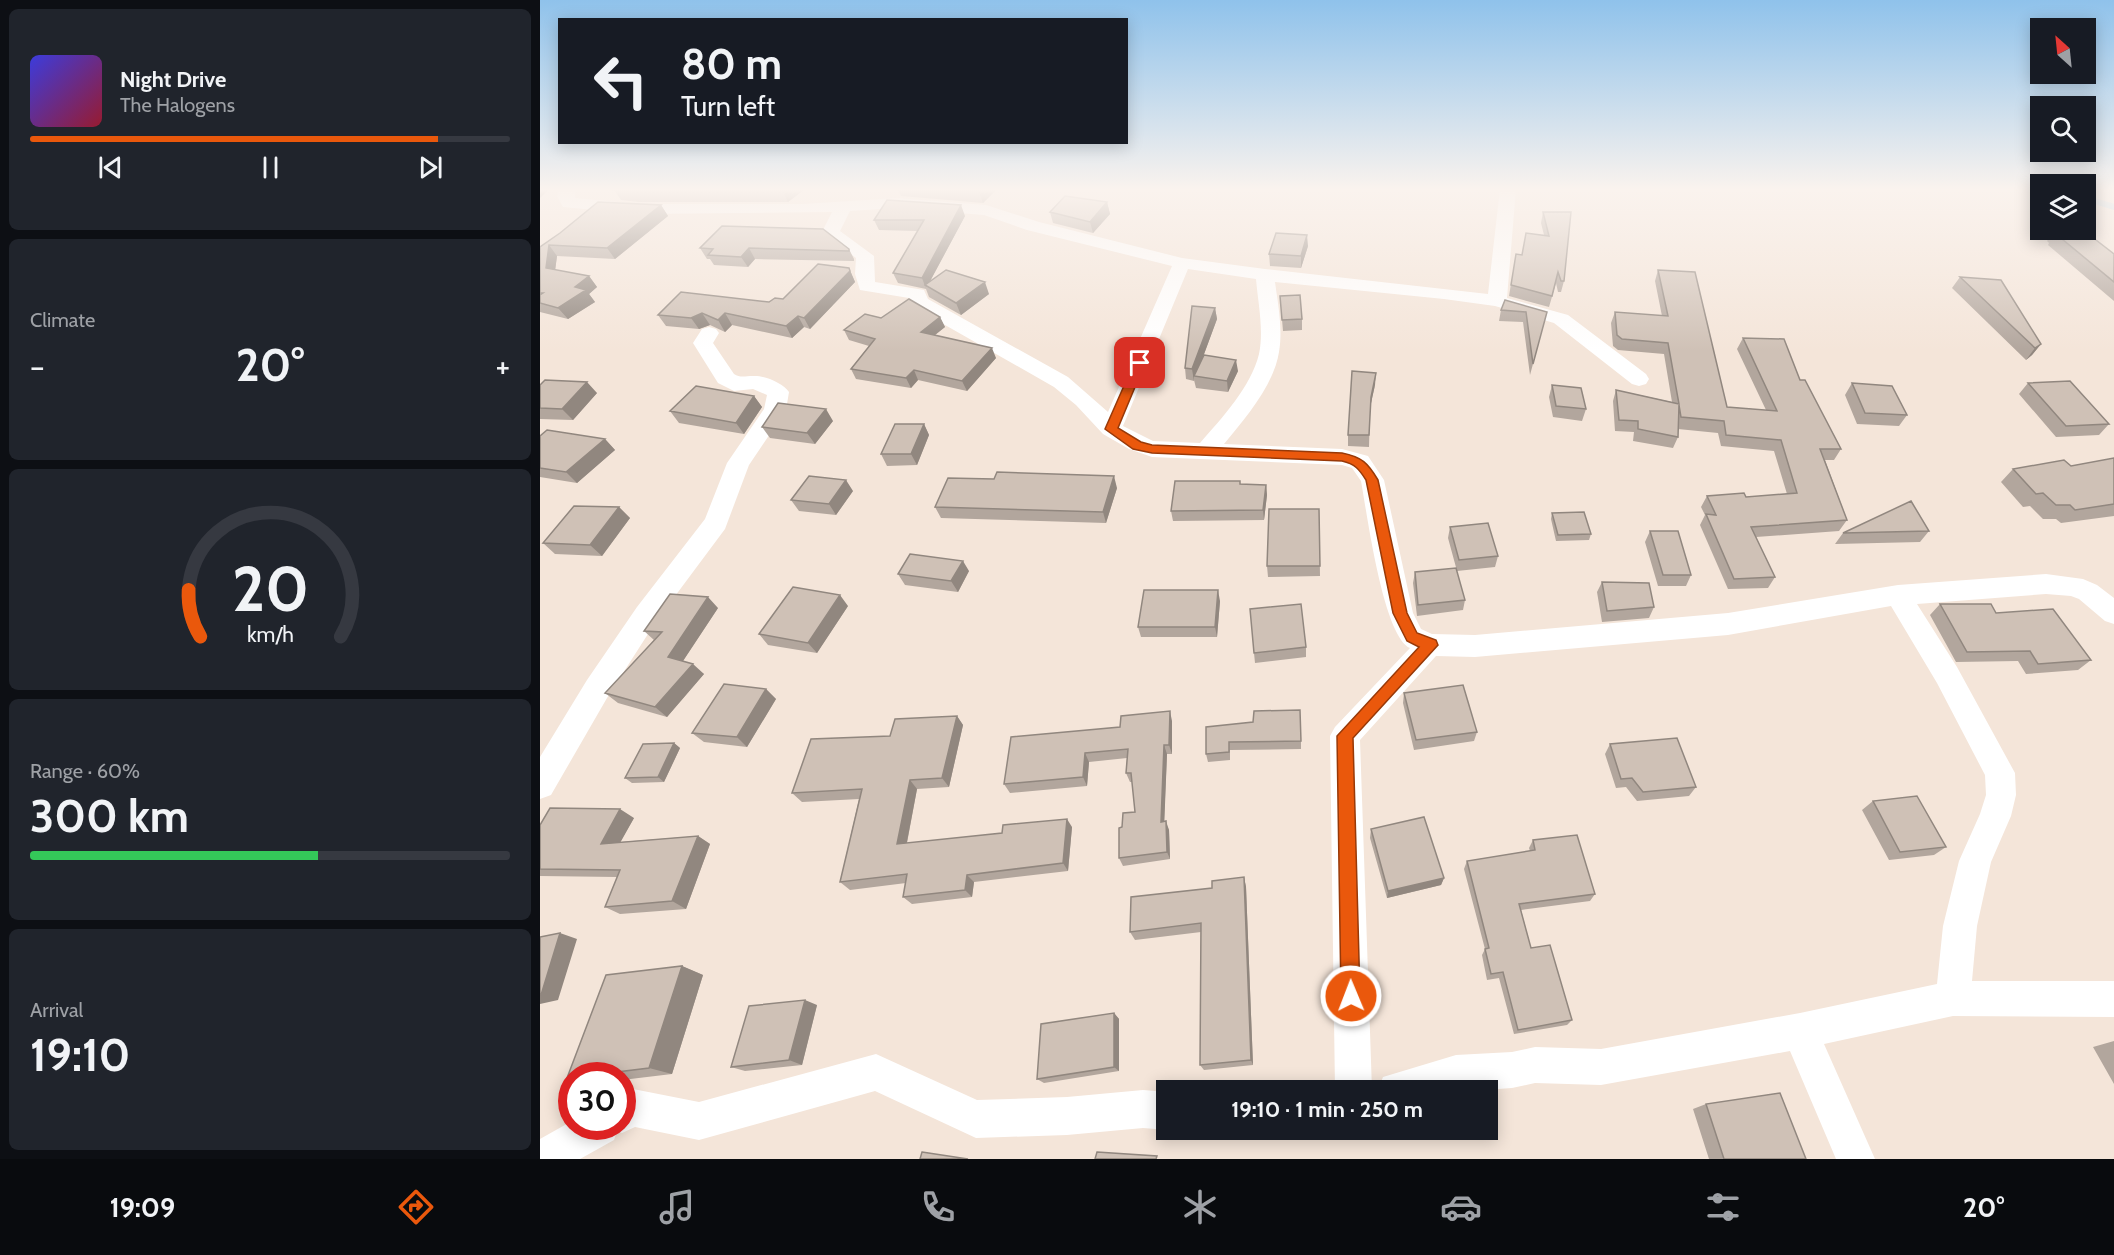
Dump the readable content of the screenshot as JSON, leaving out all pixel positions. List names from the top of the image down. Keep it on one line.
{"north":"top left","page":{"turn":["80 m","Turn left"],"song":["Night Drive","The Halogens"],"tile":["Climate",["Range · 60%","300 km"],["Arrival","19:10"]],"heat":["−","20°","+"],"limit":"30","trip":"19:10 · 1 min · 250 m","tabs":["19:09","20°"],"gauge":["20","km/h"]}}
